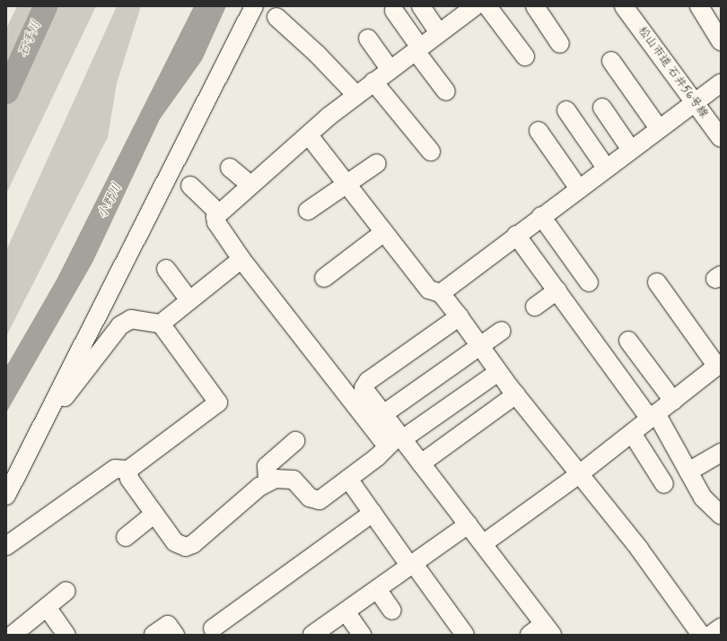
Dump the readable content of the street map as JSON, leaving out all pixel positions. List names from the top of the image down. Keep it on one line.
{"streets":{"street":["松山市道 石井56号線"]},"water":["石手川","小野川"]}
